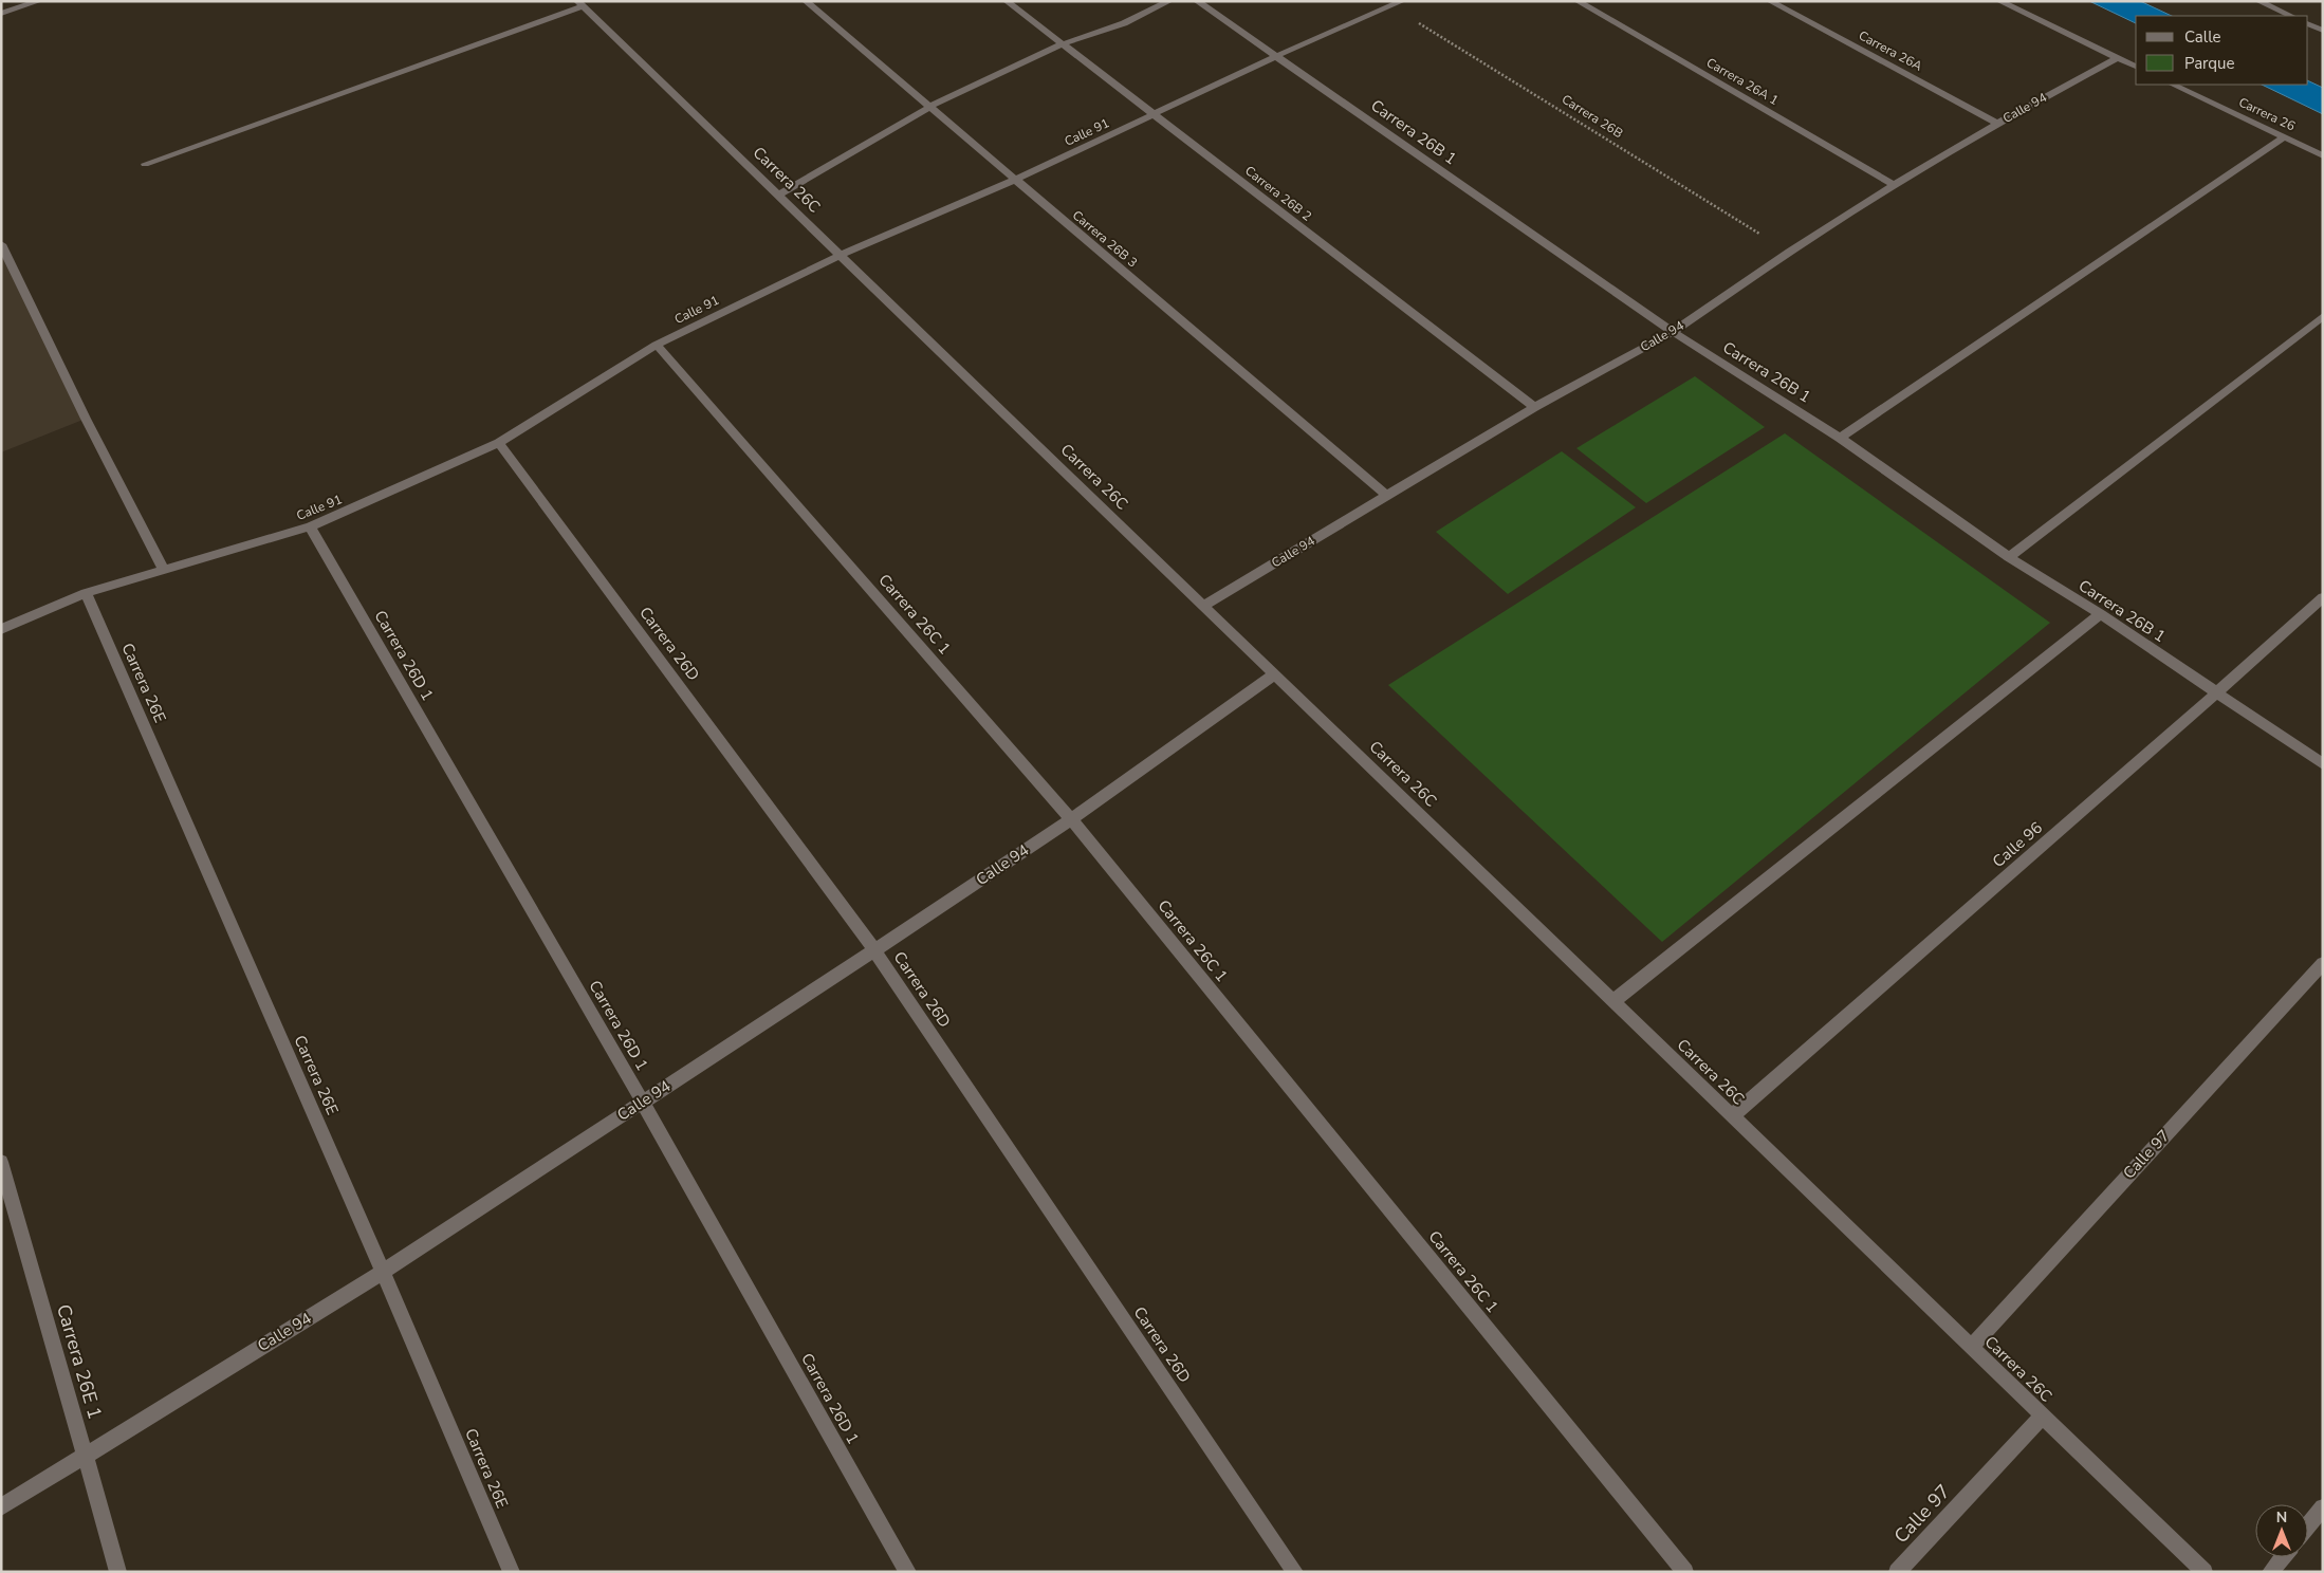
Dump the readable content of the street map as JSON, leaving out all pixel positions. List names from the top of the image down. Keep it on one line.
{"streets":{"street":["Carrera 26A","Carrera 26A 1","Calle 94","Carrera 26","Calle 91","Carrera 26B 1","Carrera 26C","Carrera 26B 2","Carrera 26B 3","Carrera 26C 1","Carrera 26D","Carrera 26D 1","Carrera 26E","Calle 96","Calle 97","Carrera 26E 1"],"path":["Carrera 26B"]},"crossings":[["Carrera 26A","Calle 94"],["Carrera 26A 1","Calle 94"],["Calle 94","Carrera 26B"],["Calle 94","Carrera 26B 1"],["Calle 94","Carrera 26C"],["Calle 94","Carrera 26B 2"],["Calle 94","Carrera 26B 3"],["Calle 94","Carrera 26C 1"],["Calle 94","Carrera 26D"],["Calle 94","Carrera 26D 1"],["Calle 94","Carrera 26E"],["Calle 94","Carrera 26E 1"],["Carrera 26B","Calle 91"],["Calle 91","Carrera 26B 1"],["Calle 91","Carrera 26C"],["Calle 91","Carrera 26B 2"],["Calle 91","Carrera 26B 3"],["Calle 91","Carrera 26C 1"],["Calle 91","Carrera 26D"],["Calle 91","Carrera 26D 1"],["Calle 91","Carrera 26E"],["Carrera 26B 1","Calle 96"],["Carrera 26C","Calle 96"],["Carrera 26C","Calle 97"]],"legend":["Calle","Parque"],"north":"top"}
